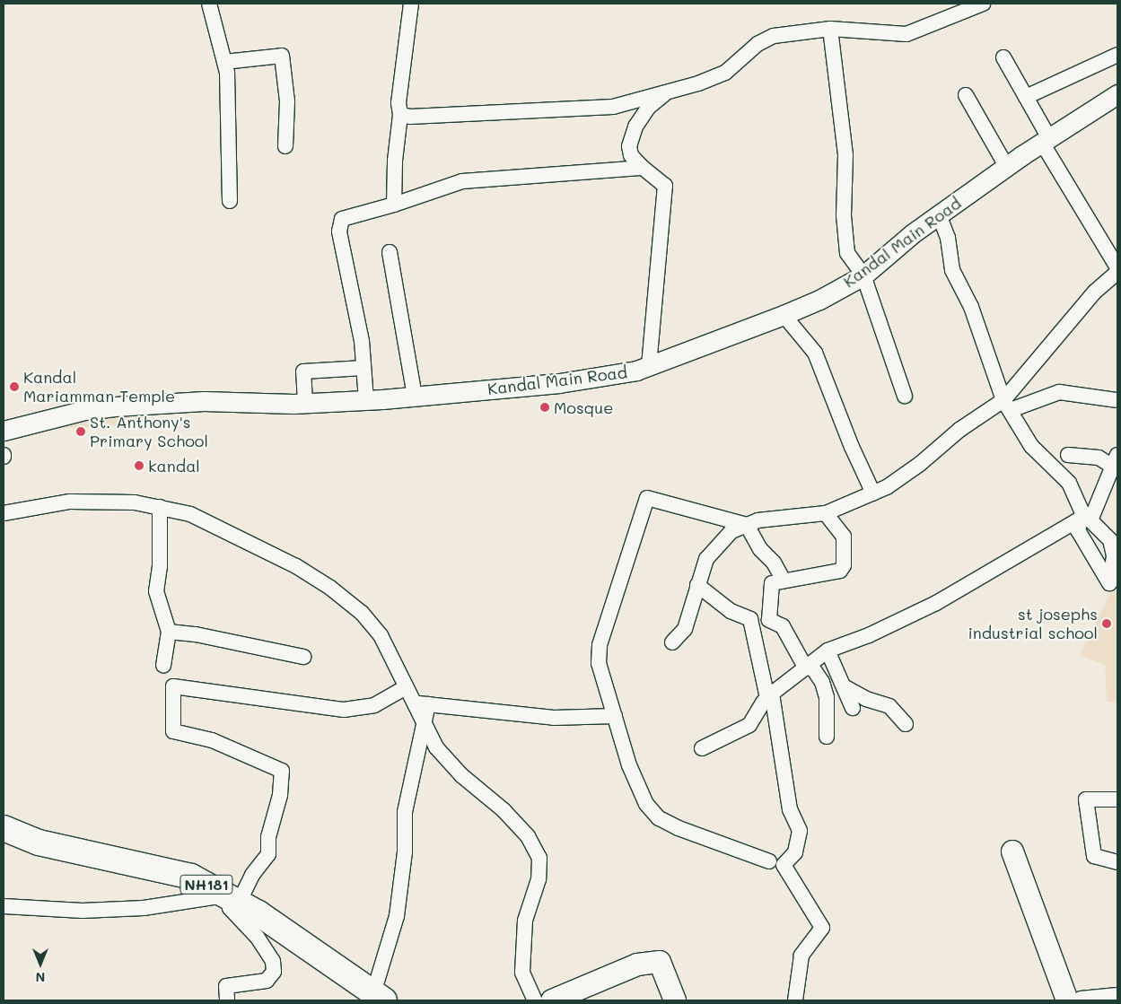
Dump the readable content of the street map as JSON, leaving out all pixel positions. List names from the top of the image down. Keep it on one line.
{"streets":{"highway":["NH181"],"street":["Kandal Main Road"]},"places":["Kandal Mariamman Temple","Mosque","St. Anthony's Primary School","kandal","st josephs industrial school"],"north":"bottom"}
